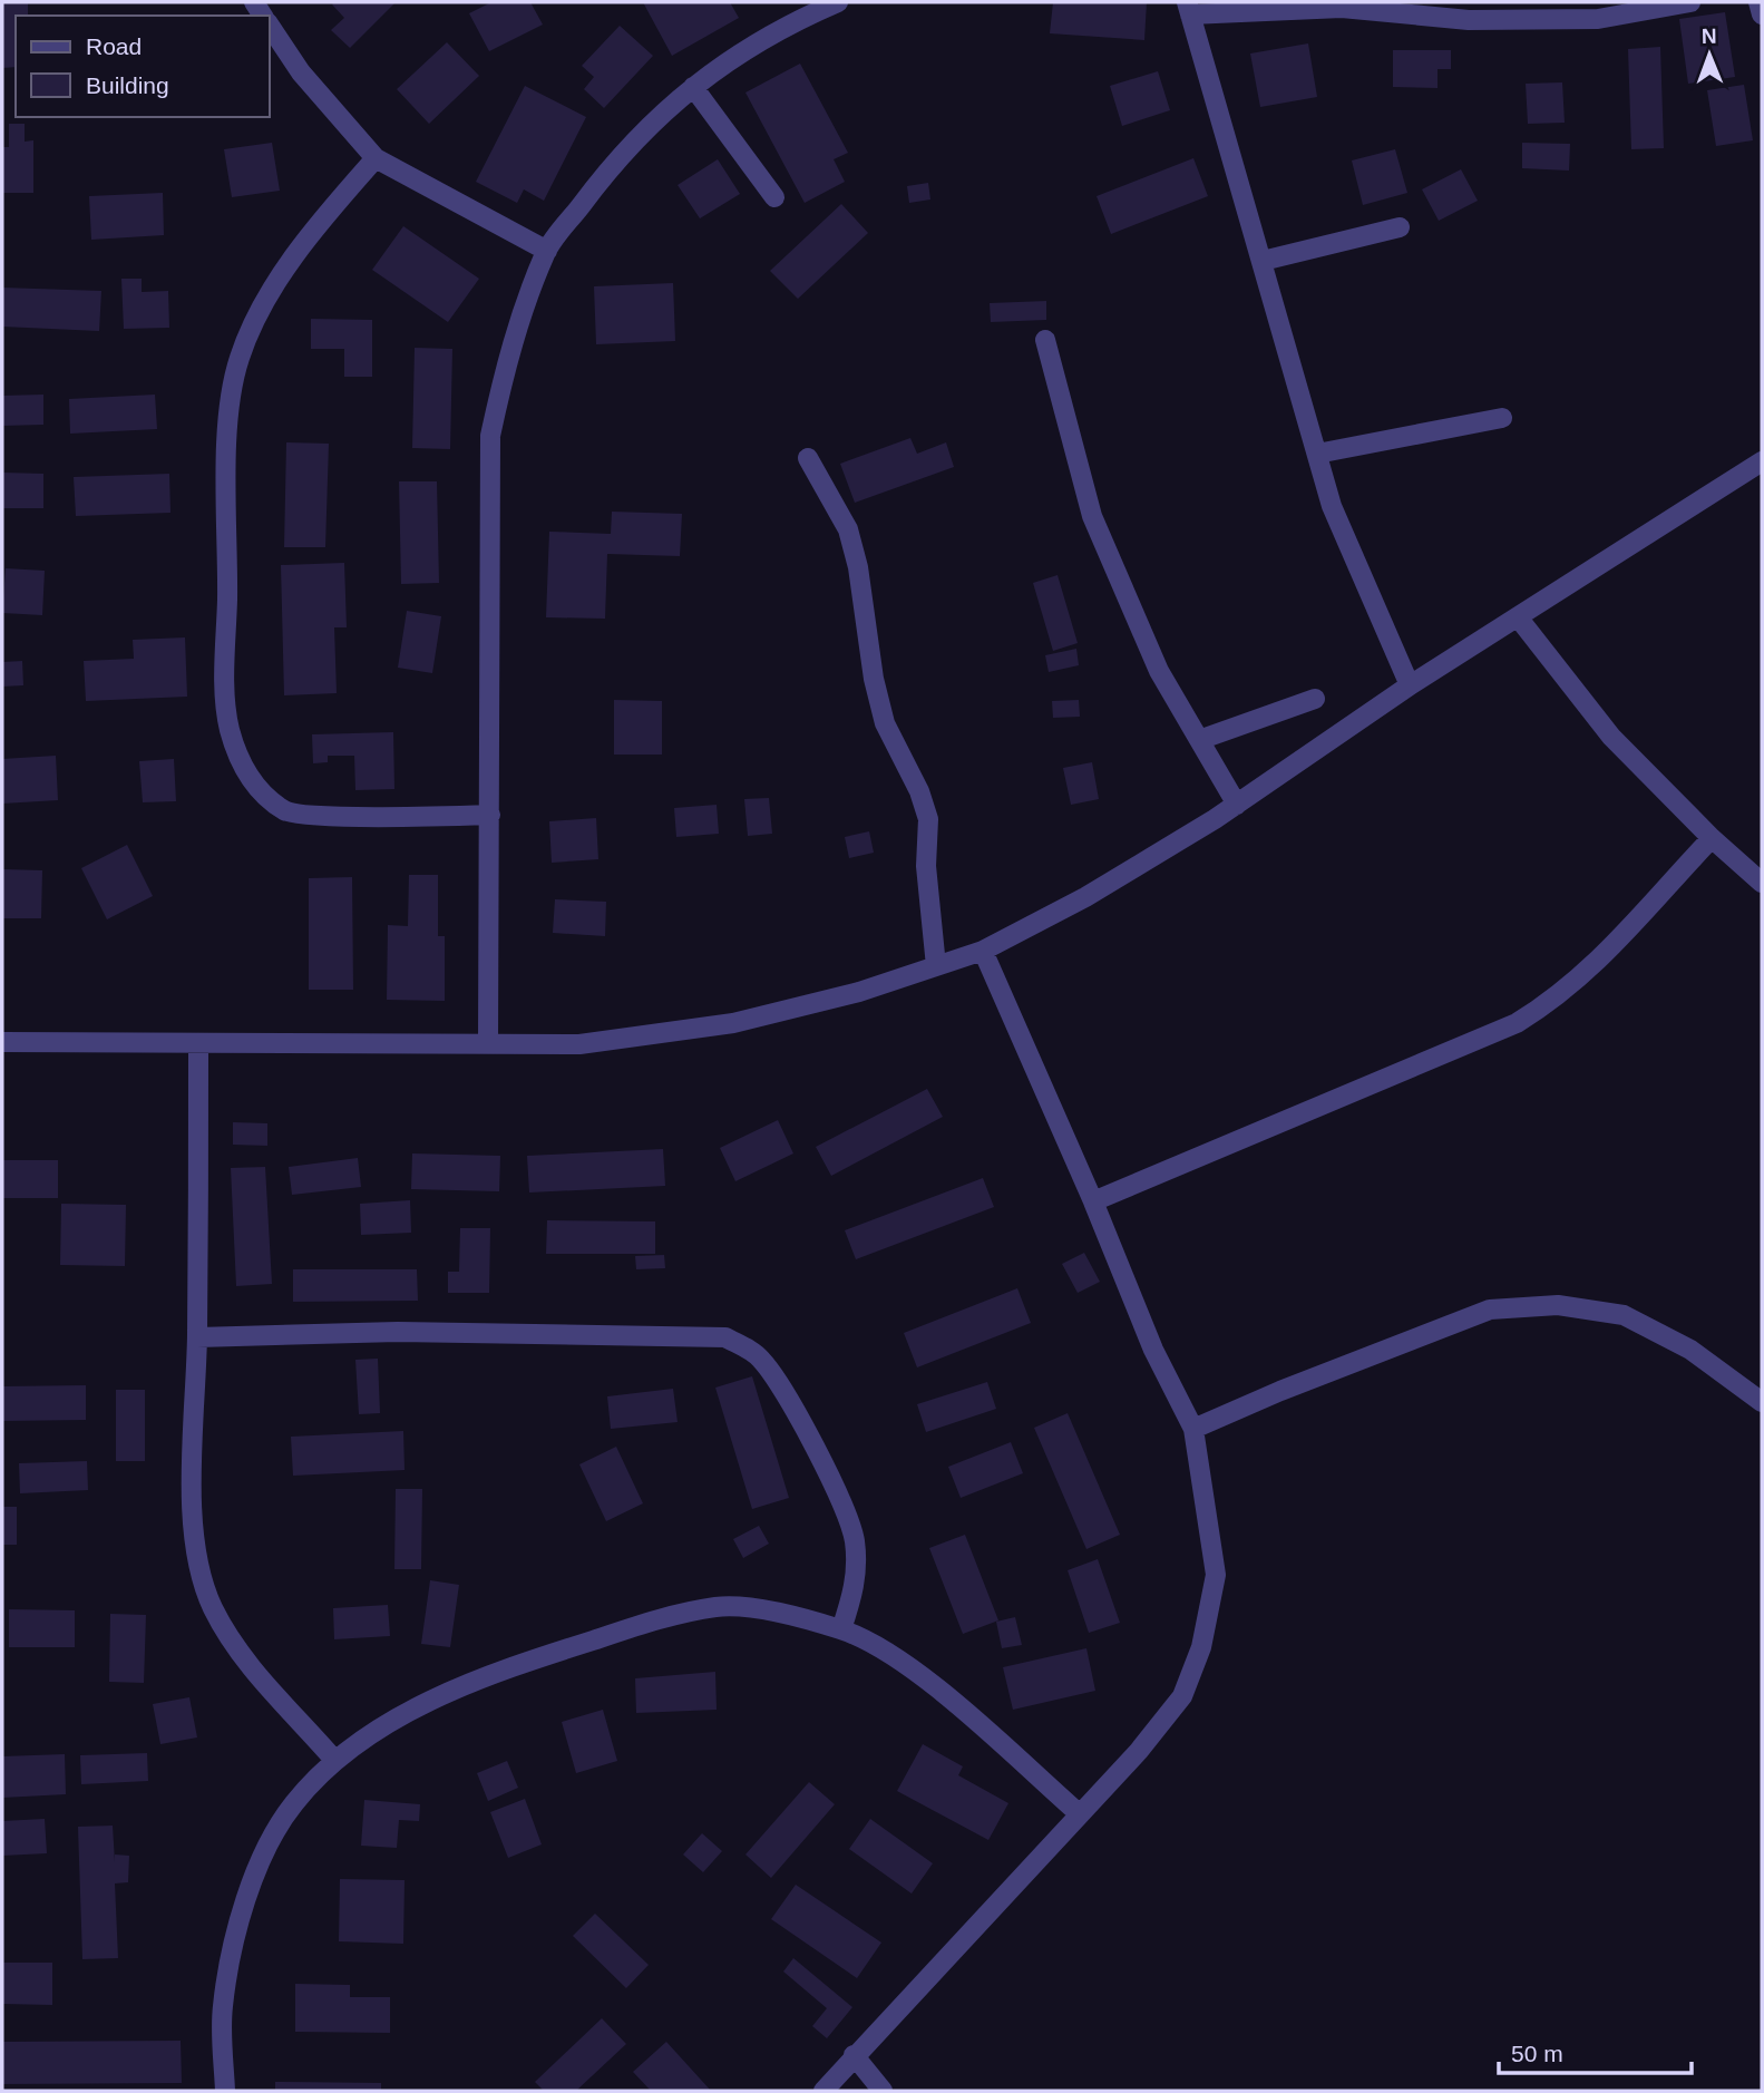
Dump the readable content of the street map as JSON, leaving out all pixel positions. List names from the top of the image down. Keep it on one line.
{"legend":["Road","Building"],"scale_bar":"50 m","north":"top"}
